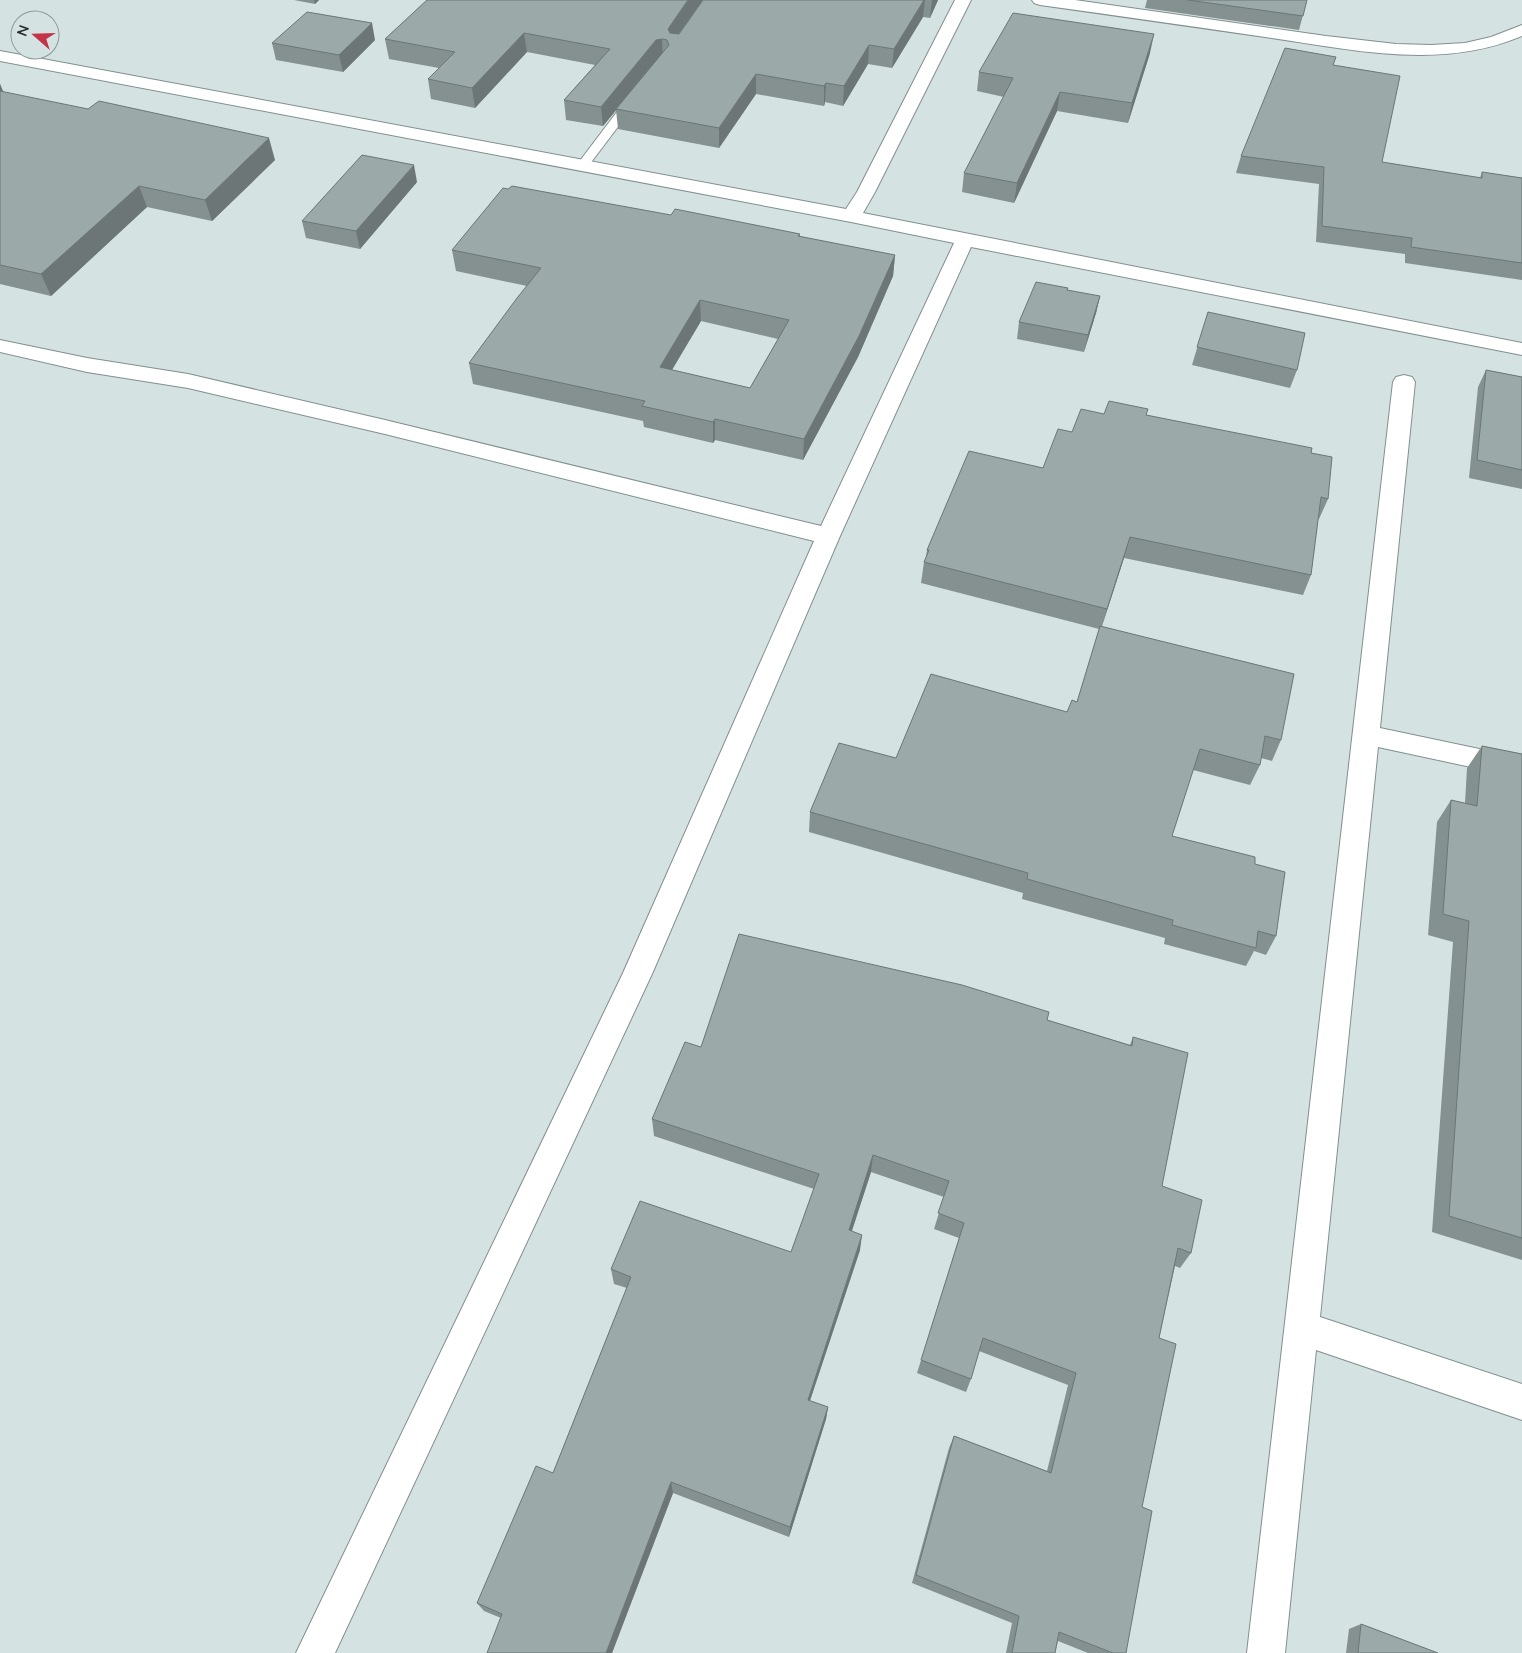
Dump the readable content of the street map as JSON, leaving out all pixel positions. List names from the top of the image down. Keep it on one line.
{"north":"left"}
